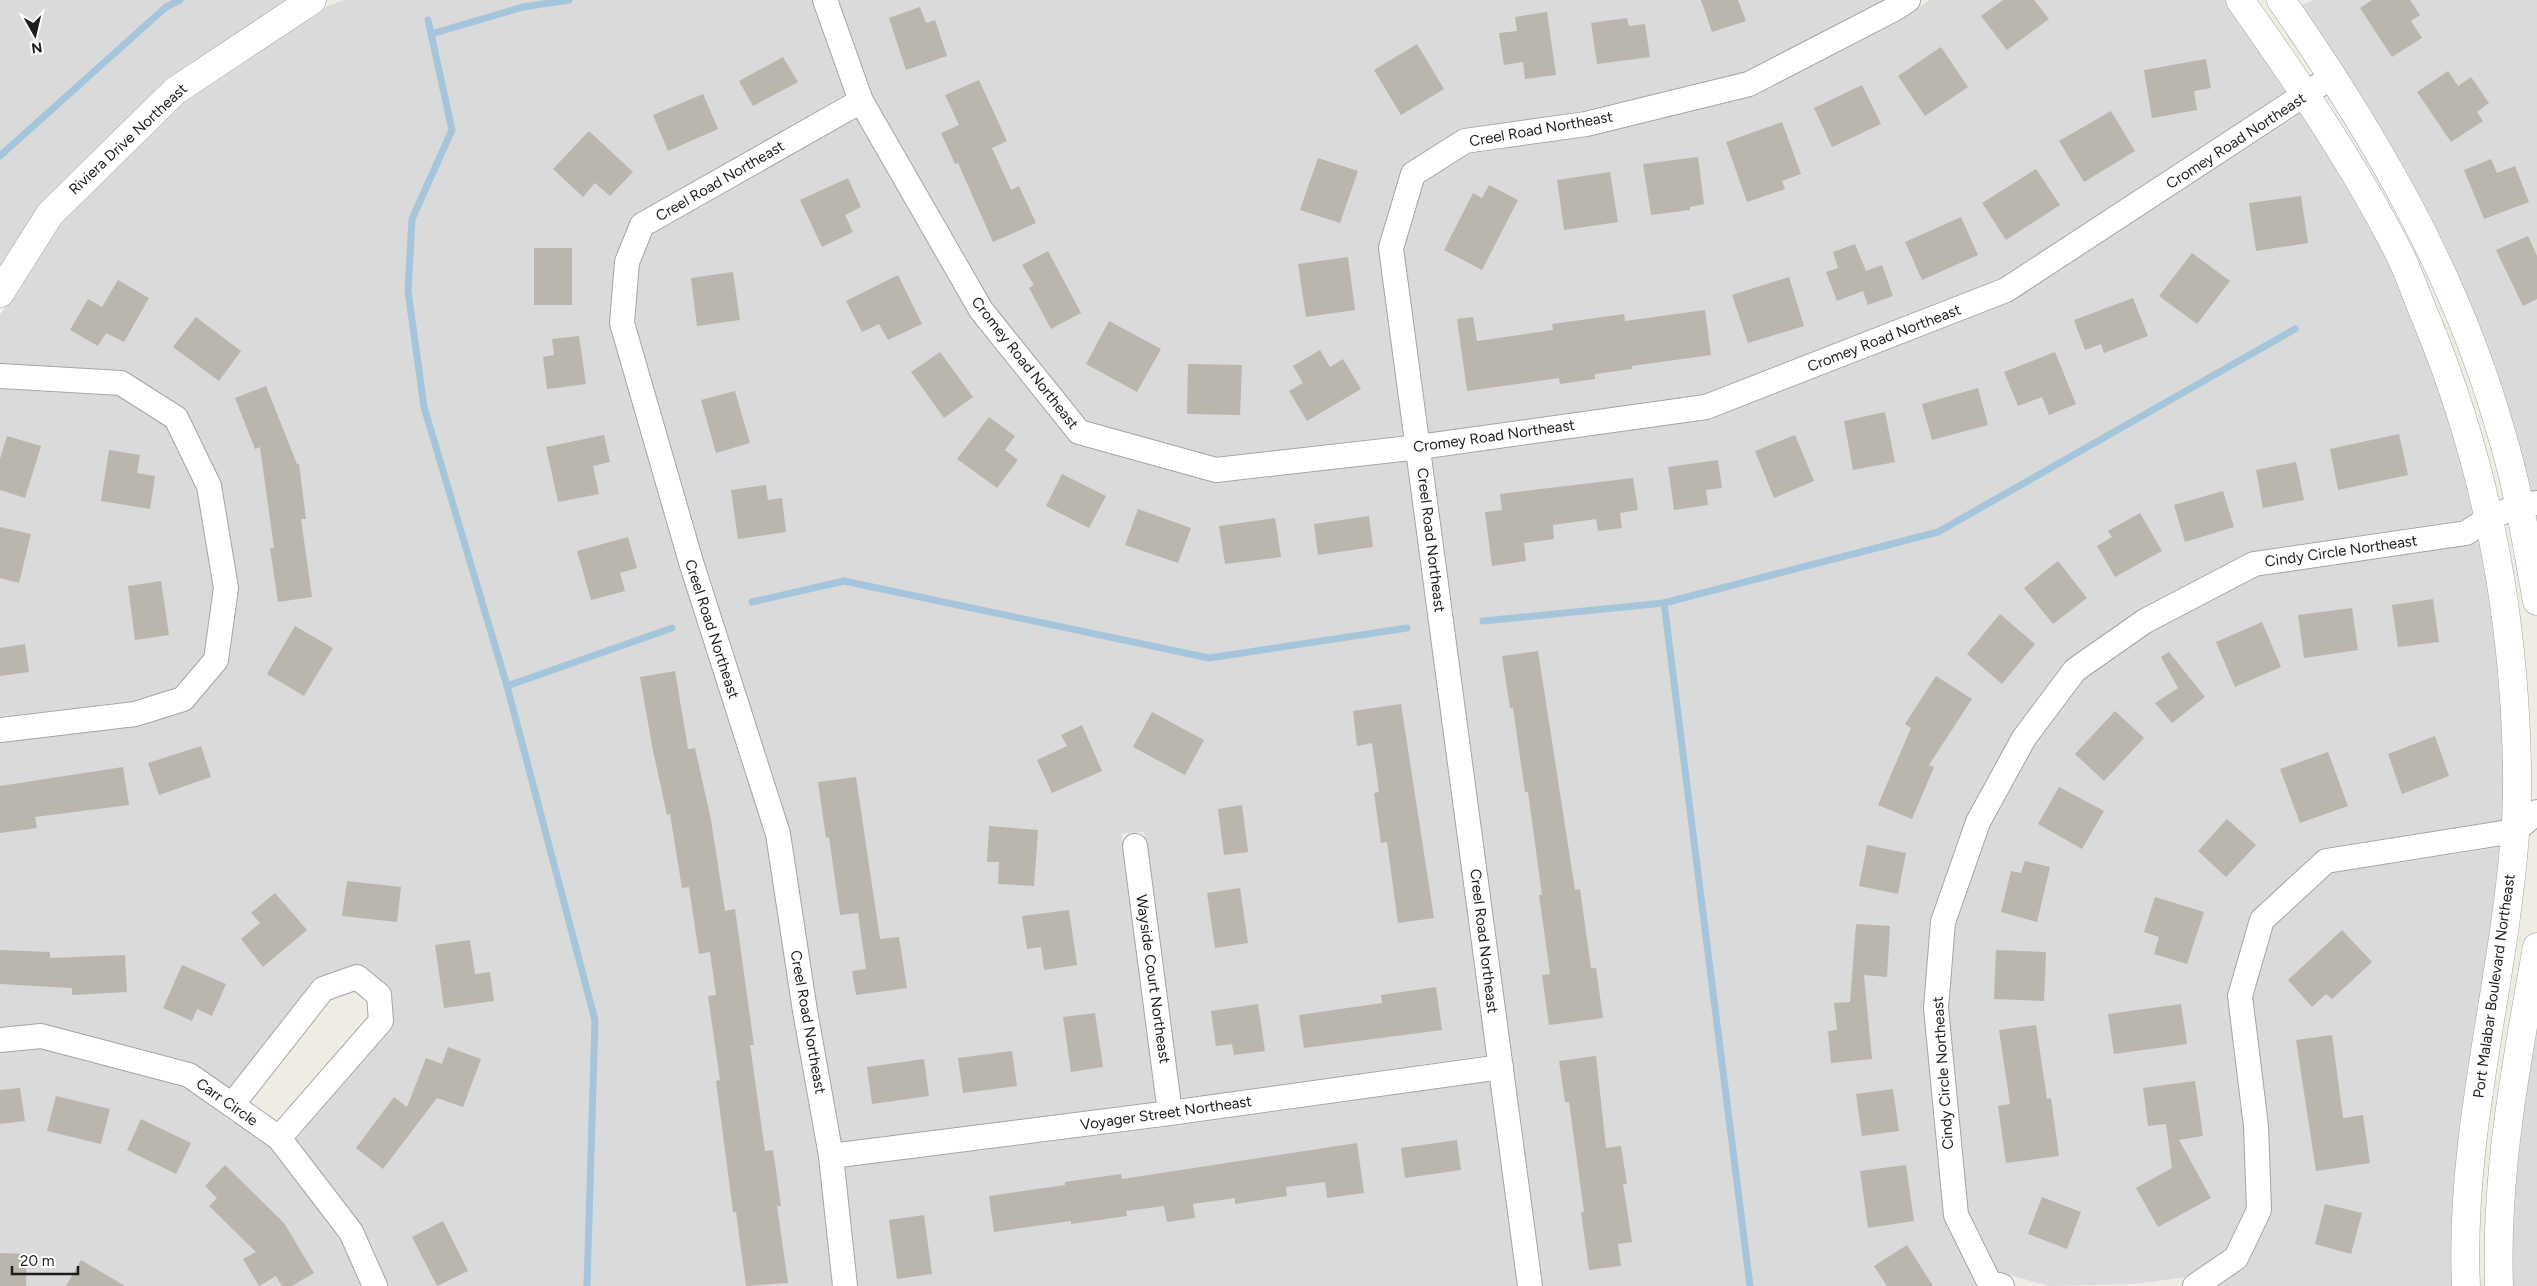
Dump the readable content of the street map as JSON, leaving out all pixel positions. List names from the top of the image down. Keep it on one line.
{"streets":{"street":["Creel Road Northeast","Riviera Drive Northeast","Cromey Road Northeast","Cindy Circle Northeast","Wayside Court Northeast","Port Malabar Boulevard Northeast","Carr Circle","Voyager Street Northeast"]},"crossings":[["Creel Road Northeast","Cromey Road Northeast"],["Creel Road Northeast","Voyager Street Northeast"],["Cromey Road Northeast","Port Malabar Boulevard Northeast"],["Cindy Circle Northeast","Port Malabar Boulevard Northeast"],["Wayside Court Northeast","Voyager Street Northeast"]],"scale_bar":"20 m","north":"bottom"}
